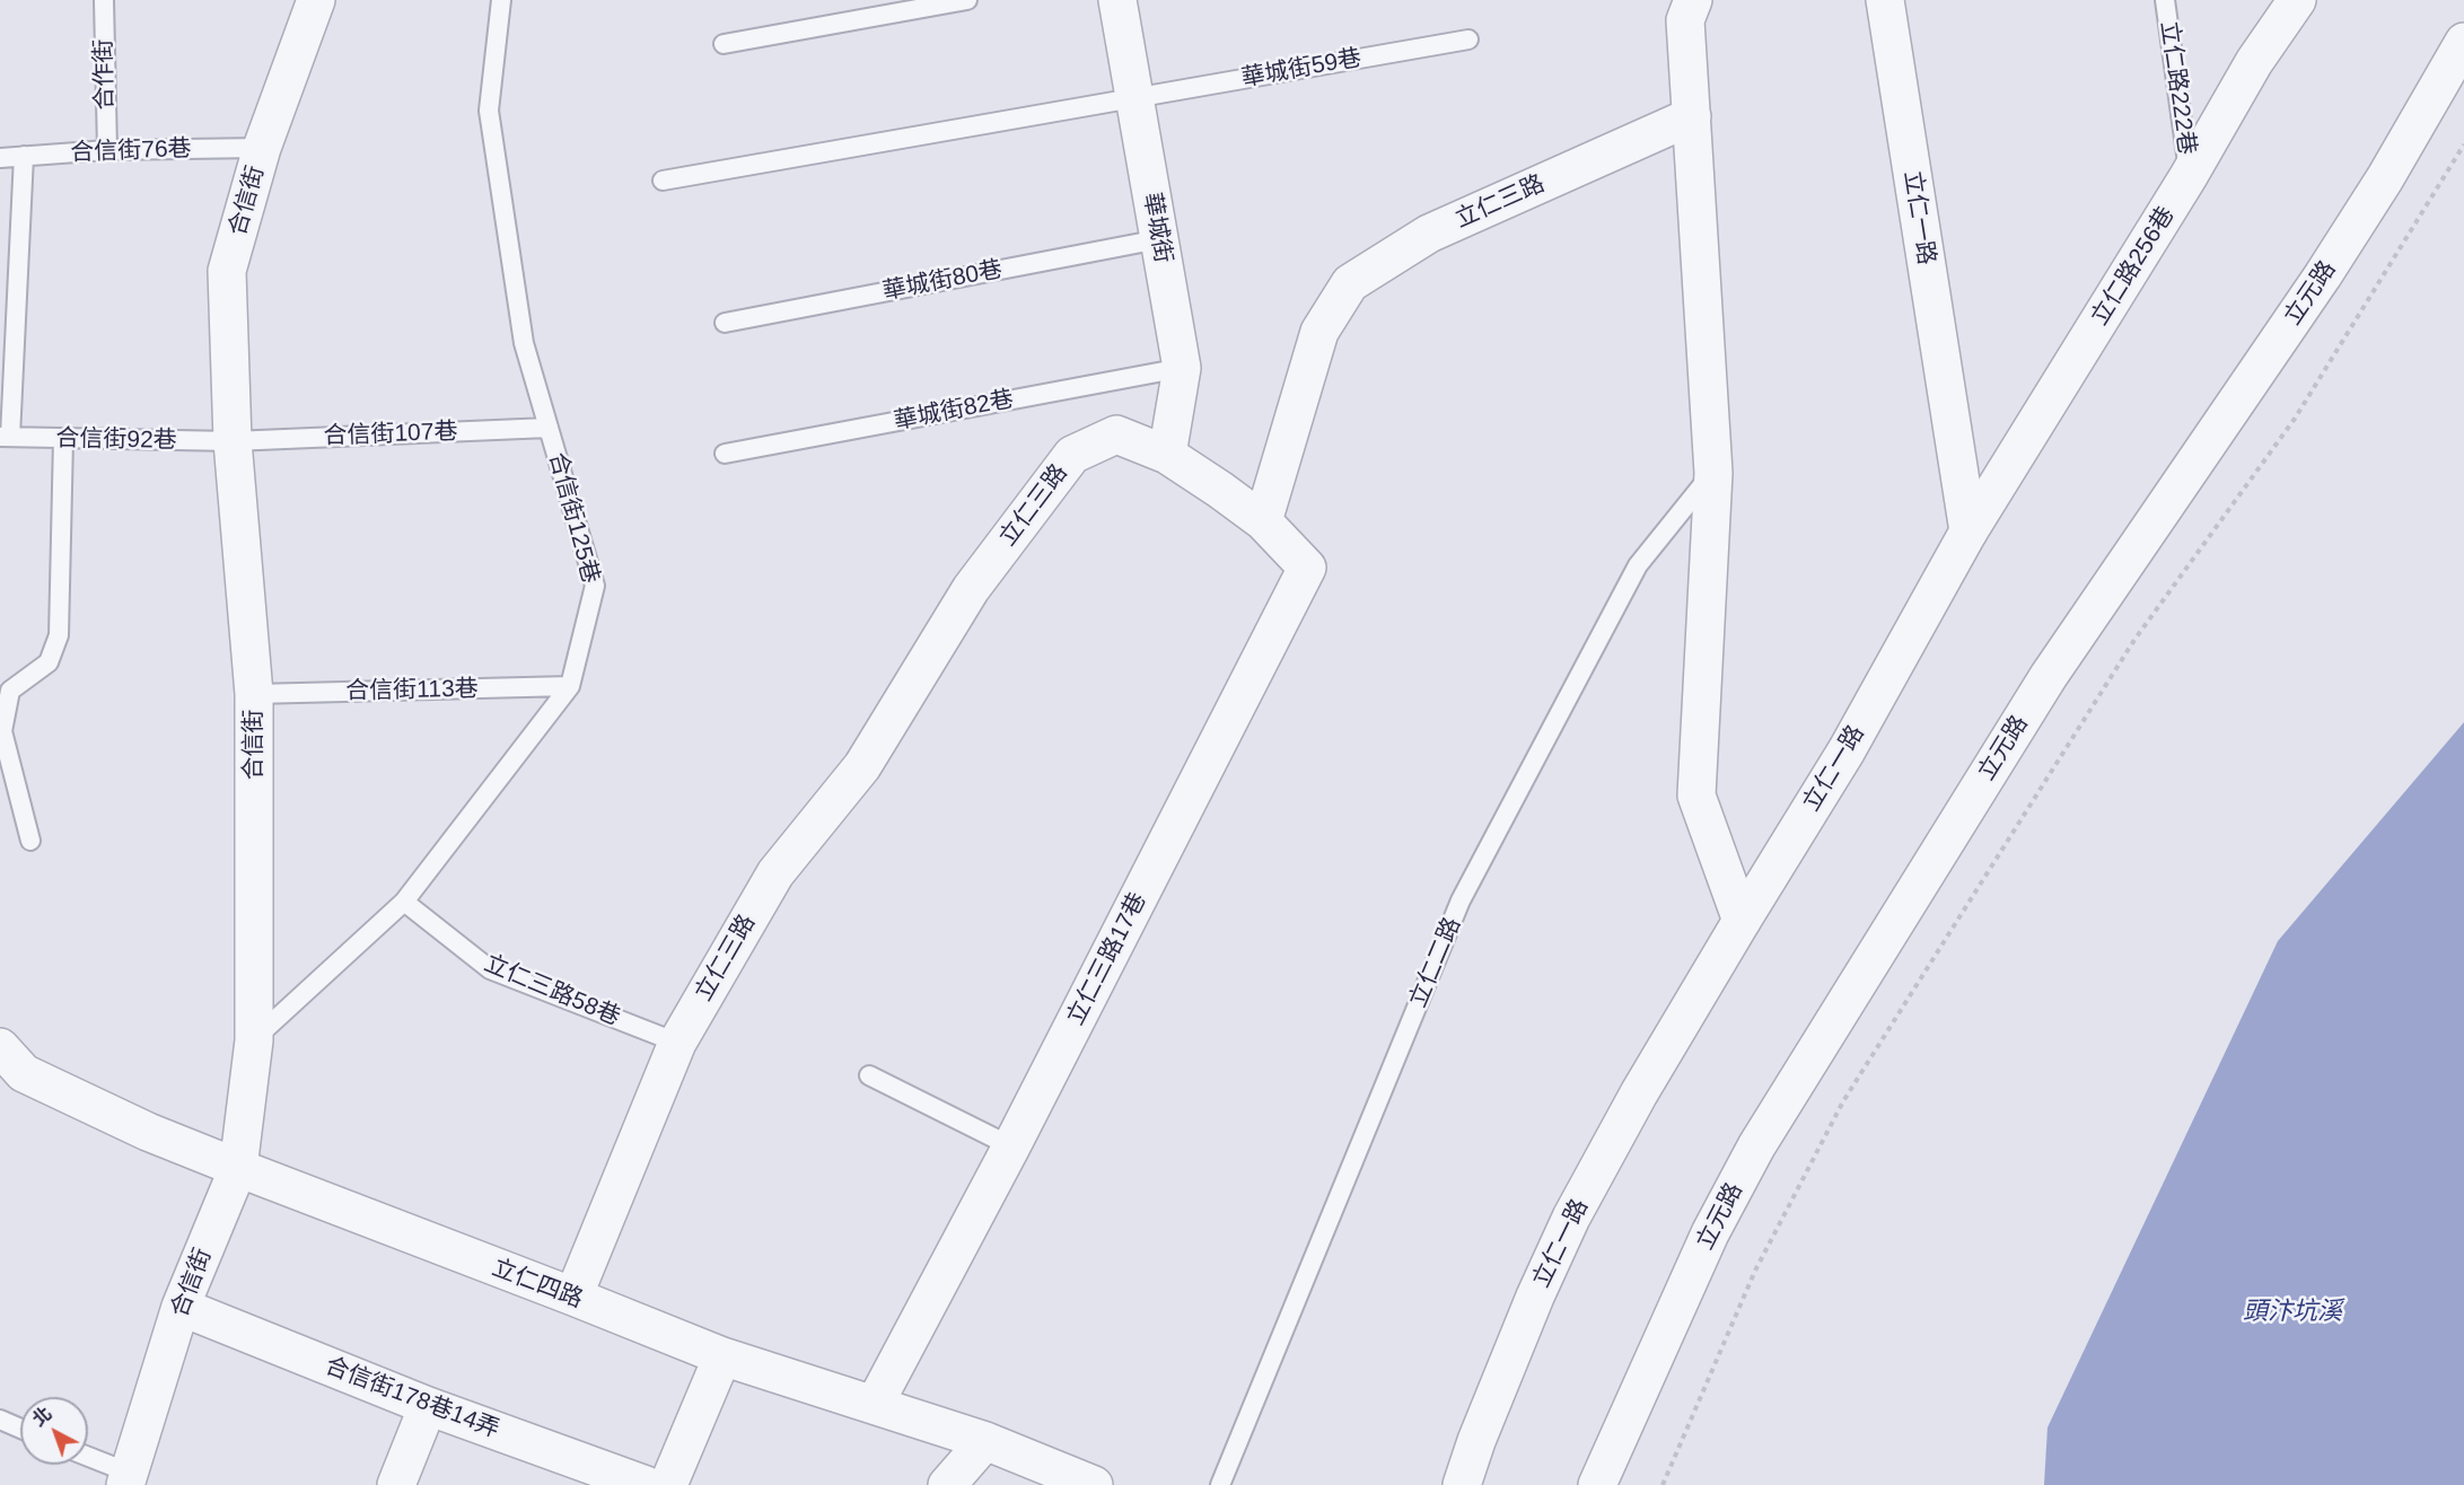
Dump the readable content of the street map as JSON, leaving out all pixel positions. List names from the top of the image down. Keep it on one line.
{"streets":{"street":["合信街","立仁三路","立仁一路","華城街","立仁路256巷","立元路","立仁三路17巷","立仁四路","合信街178巷14弄"],"lane":["華城街59巷","合作街","立仁路222巷","合信街76巷","華城街80巷","華城街82巷","合信街107巷","合信街92巷","合信街125巷","合信街113巷","立仁二路","立仁三路58巷"]},"crossings":[["華城街59巷","華城街"],["合作街","合信街76巷"],["立仁路222巷","立仁路256巷"],["合信街76巷","合信街"],["合信街","合信街107巷"],["合信街","合信街92巷"],["合信街","合信街125巷"],["合信街","合信街113巷"],["合信街","立仁四路"],["合信街","合信街178巷14弄"],["立仁三路","華城街"],["立仁三路","立仁三路17巷"],["立仁三路","立仁三路58巷"],["立仁三路","立仁四路"],["立仁一路","立仁路256巷"],["華城街","華城街80巷"],["華城街","華城街82巷"],["合信街107巷","合信街92巷"],["合信街107巷","合信街125巷"],["合信街125巷","合信街113巷"],["合信街125巷","立仁三路58巷"],["立仁三路17巷","立仁四路"]],"water":["頭汴坑溪"],"north":"top left"}
